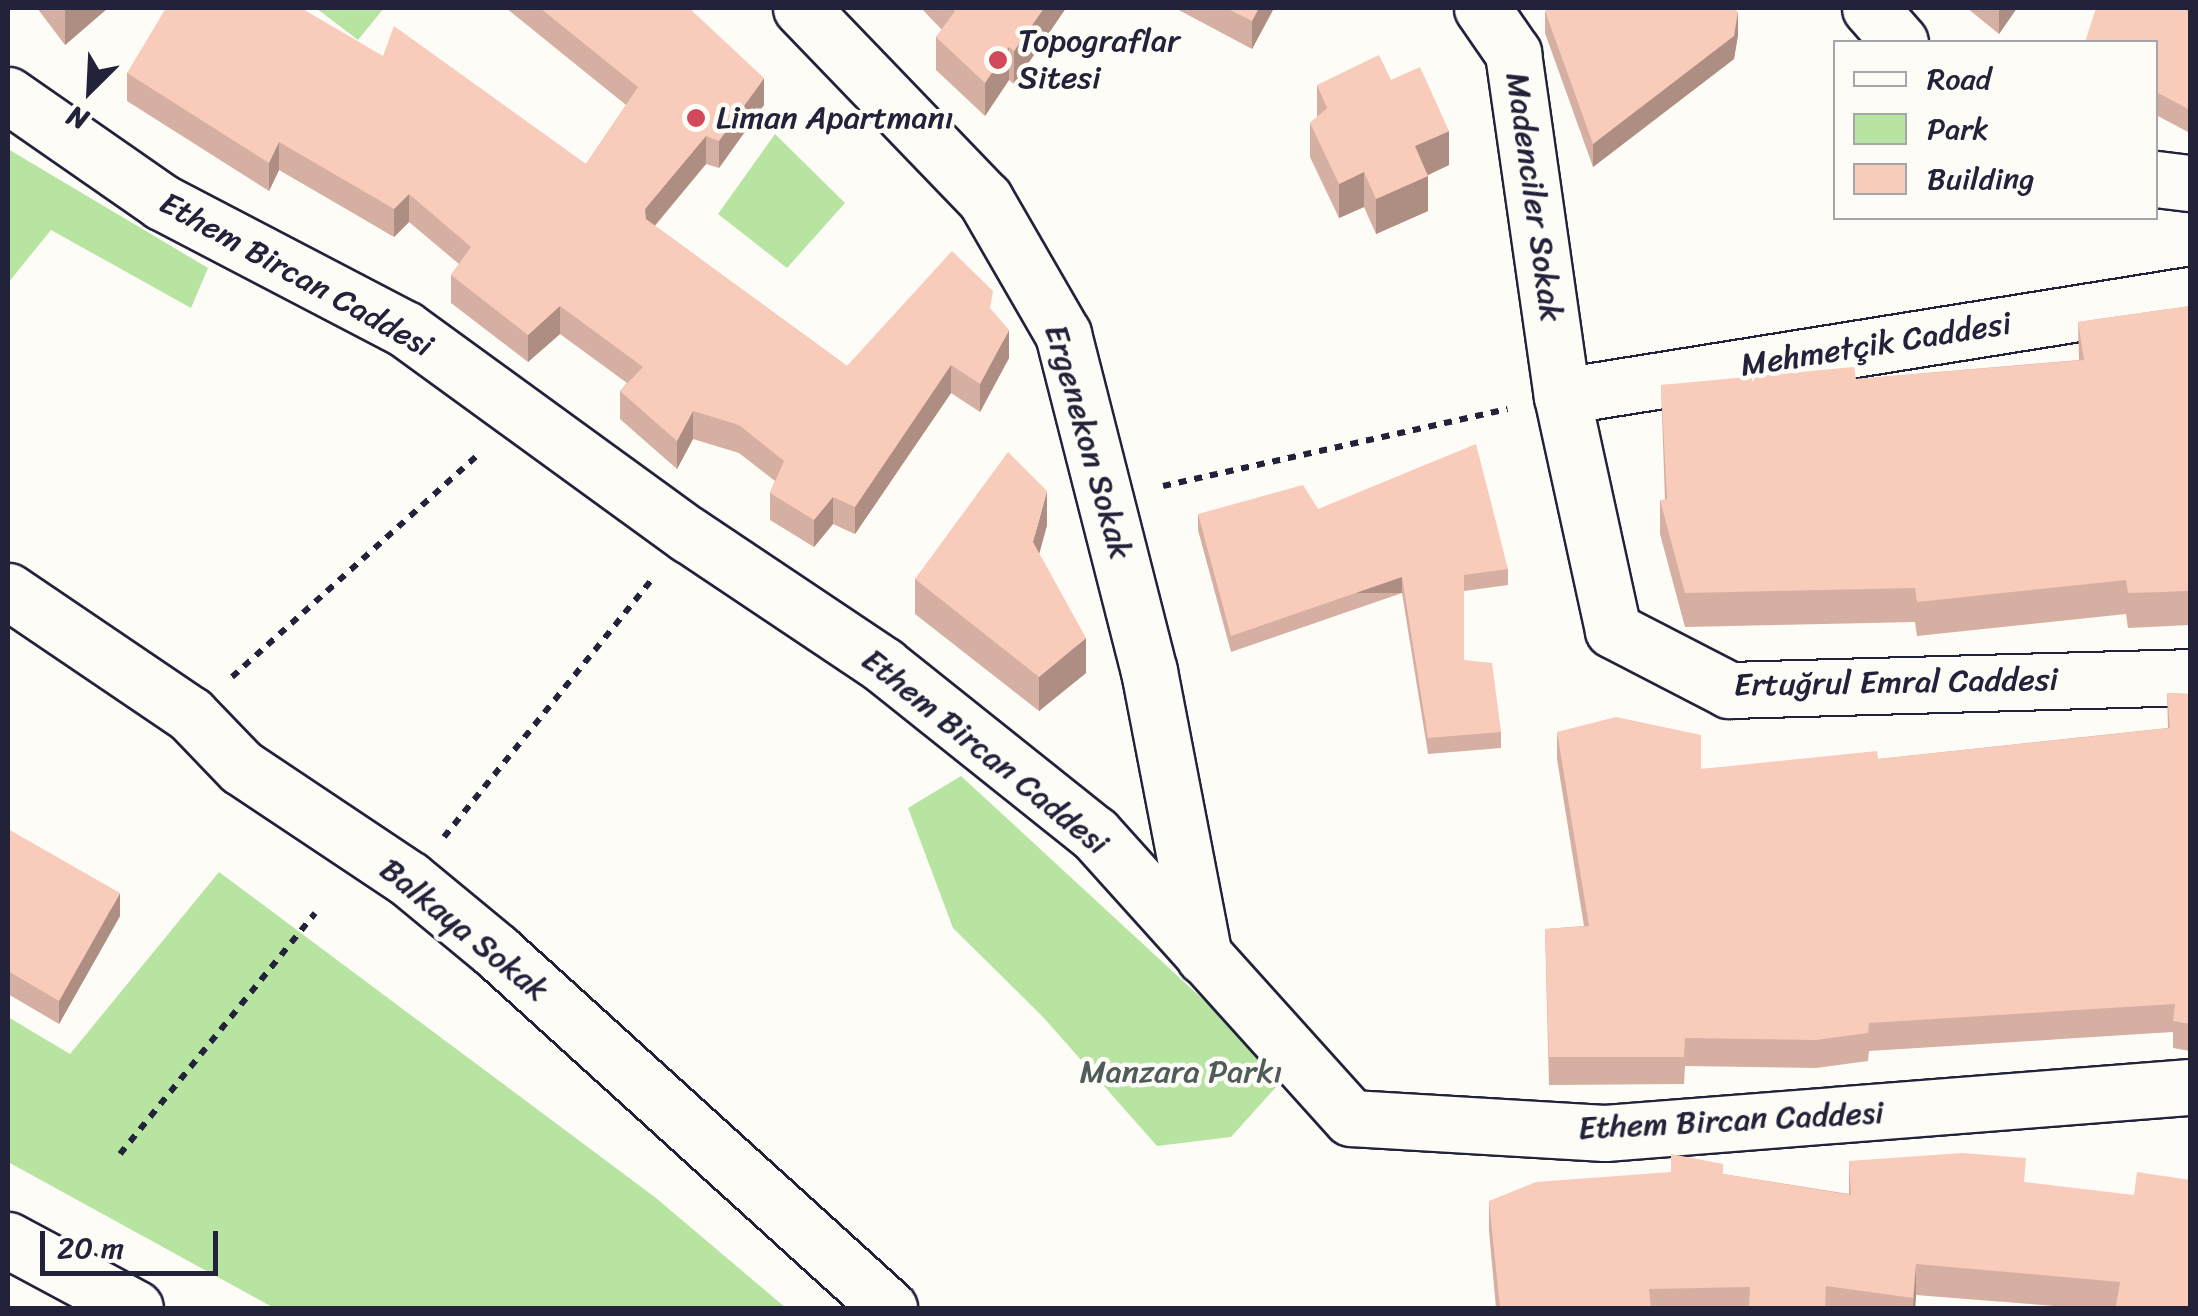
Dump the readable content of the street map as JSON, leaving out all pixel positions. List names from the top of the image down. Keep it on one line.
{"streets":{"main road":["Madenciler Sokak","Ethem Bircan Caddesi","Mehmetçik Caddesi","Ergenekon Sokak","Ertuğrul Emral Caddesi","Balkaya Sokak"]},"crossings":[["Madenciler Sokak","Mehmetçik Caddesi"],["Madenciler Sokak","Ertuğrul Emral Caddesi"],["Ethem Bircan Caddesi","Ergenekon Sokak"],["Mehmetçik Caddesi","Ertuğrul Emral Caddesi"]],"parks":["Manzara Parkı"],"places":["Topograflar Sitesi","Liman Apartmanı"],"legend":["Road","Park","Building"],"scale_bar":"20 m","north":"bottom left"}
